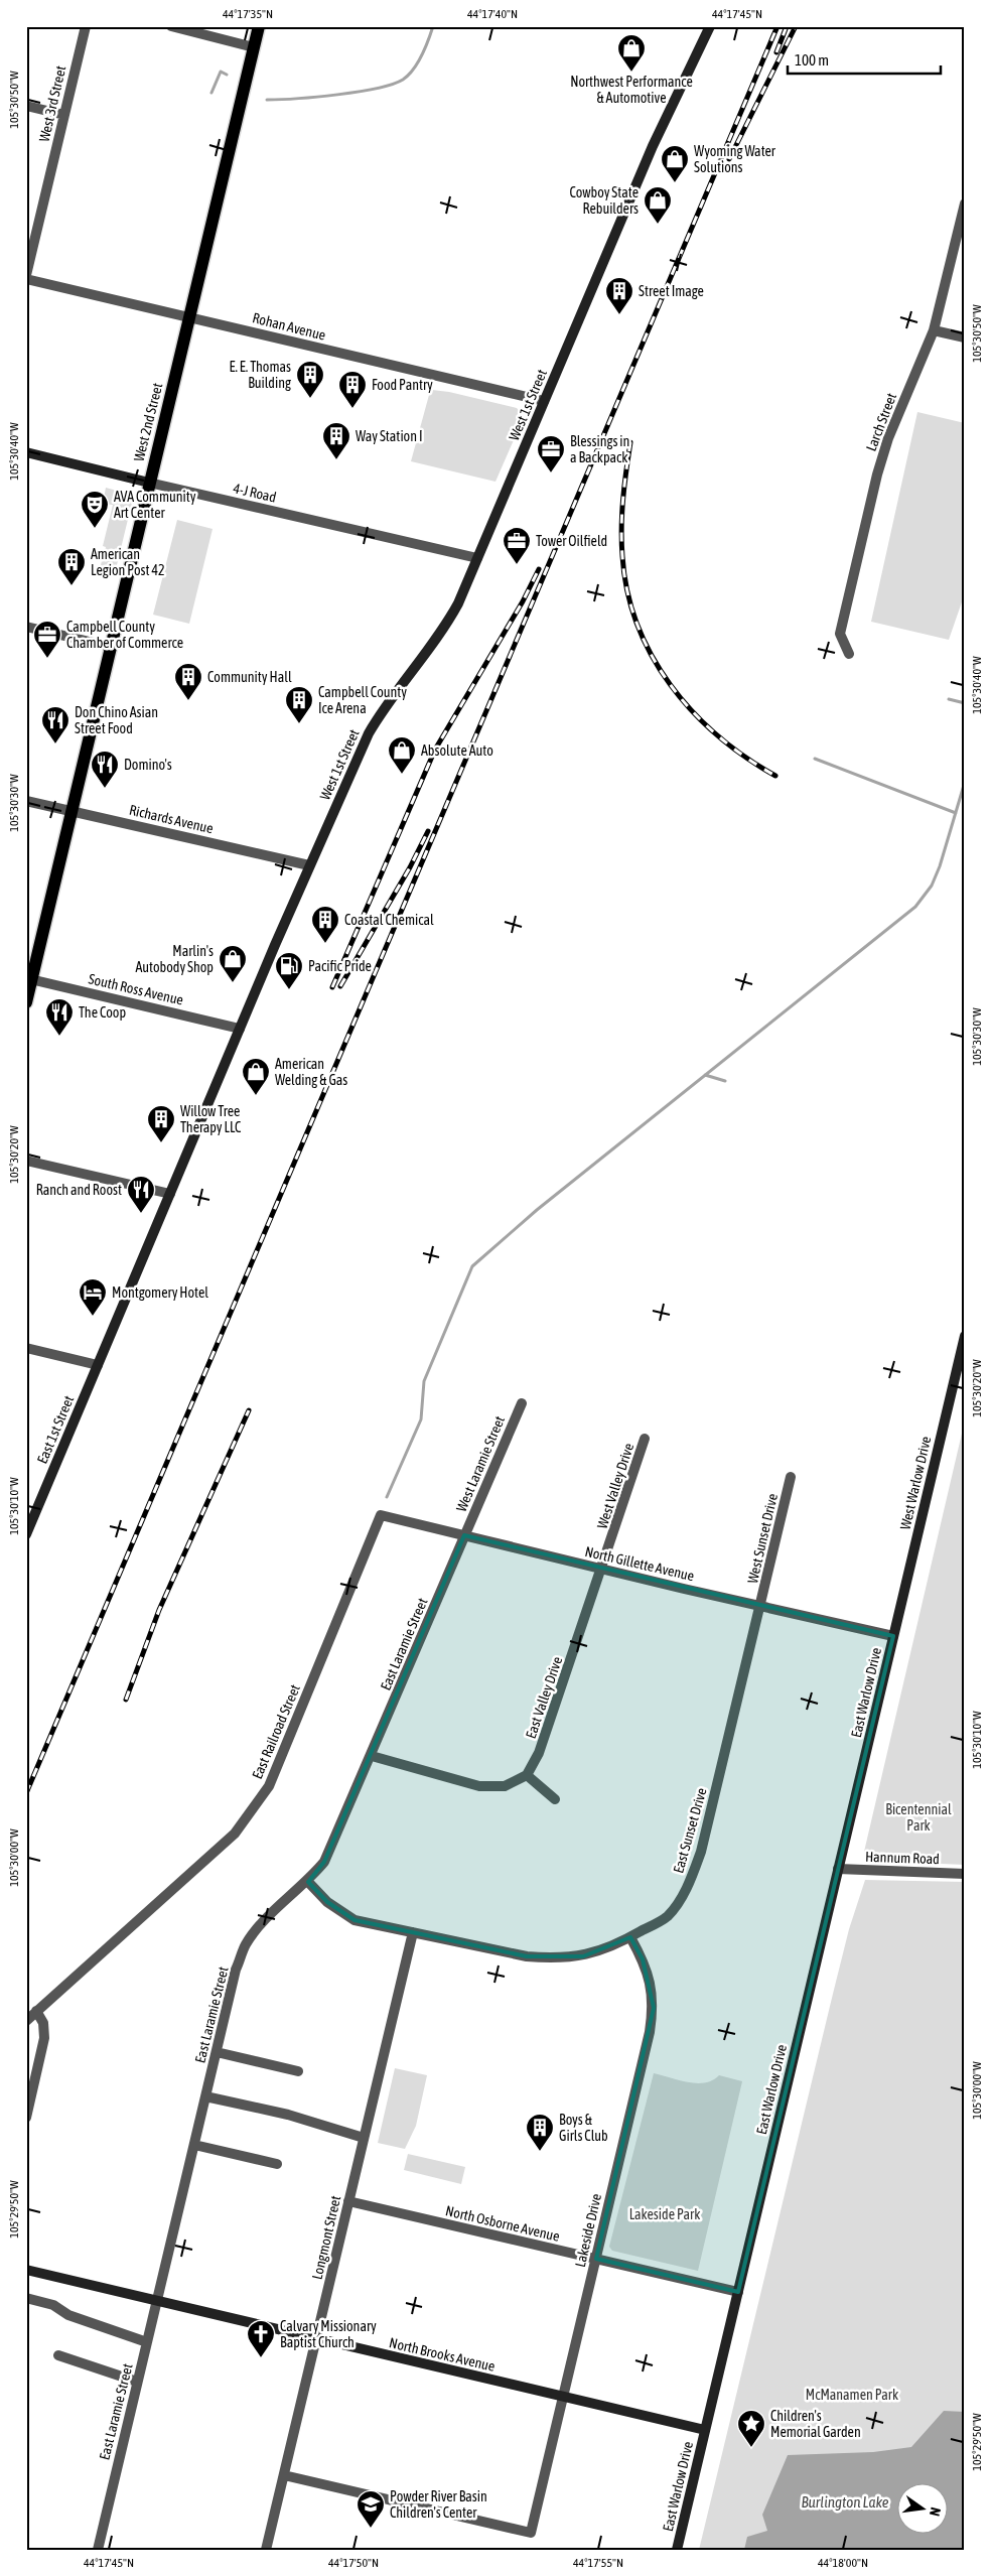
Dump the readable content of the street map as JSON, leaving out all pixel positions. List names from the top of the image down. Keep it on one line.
{"streets":{"main road":["West 2nd Street"],"street":["West 3rd Street","Rohan Avenue","West 1st Street","Larch Street","4-J Road","Richards Avenue","South Ross Avenue","East 1st Street","West Laramie Street","West Warlow Drive","West Valley Drive","West Sunset Drive","North Gillette Avenue","East Laramie Street","East Warlow Drive","East Valley Drive","East Railroad Street","East Sunset Drive","Hannum Road","North Osborne Avenue","Lakeside Drive","Longmont Street","North Brooks Avenue"]},"crossings":[["West 3rd Street","Rohan Avenue"],["Rohan Avenue","West 1st Street"],["Rohan Avenue","West 2nd Street"],["West 1st Street","4-J Road"],["West 1st Street","Richards Avenue"],["West 1st Street","South Ross Avenue"],["West 1st Street","East 1st Street"],["West 2nd Street","4-J Road"],["West 2nd Street","Richards Avenue"],["West 2nd Street","South Ross Avenue"],["West Laramie Street","North Gillette Avenue"],["West Laramie Street","East Laramie Street"],["West Warlow Drive","North Gillette Avenue"],["West Warlow Drive","East Warlow Drive"],["West Valley Drive","North Gillette Avenue"],["West Valley Drive","East Valley Drive"],["West Sunset Drive","North Gillette Avenue"],["West Sunset Drive","East Sunset Drive"],["North Gillette Avenue","East Laramie Street"],["North Gillette Avenue","East Warlow Drive"],["North Gillette Avenue","East Valley Drive"],["North Gillette Avenue","East Railroad Street"],["North Gillette Avenue","East Sunset Drive"],["East Laramie Street","East Sunset Drive"],["East Laramie Street","North Brooks Avenue"],["East Warlow Drive","Hannum Road"],["East Warlow Drive","North Osborne Avenue"],["East Warlow Drive","North Brooks Avenue"],["East Sunset Drive","Lakeside Drive"],["East Sunset Drive","Longmont Street"],["North Osborne Avenue","Lakeside Drive"],["North Osborne Avenue","Longmont Street"],["Lakeside Drive","Longmont Street"],["Lakeside Drive","North Brooks Avenue"],["Longmont Street","North Brooks Avenue"]],"water":["Burlington Lake"],"parks":["Bicentennial Park","Lakeside Park","McManamen Park"],"places":{"shop":["Northwest Performance & Automotive","Wyoming Water Solutions","Cowboy State Rebuilders","Absolute Auto","Marlin's Autobody Shop","American Welding & Gas"],"building":["Street Image","E. E. Thomas Building","Food Pantry","Way Station I","American Legion Post 42","Community Hall","Campbell County Ice Arena","Coastal Chemical","Willow Tree Therapy LLC","Boys & Girls Club"],"office":["Blessings in a Backpack","Tower Oilfield","Campbell County Chamber of Commerce"],"theatre":["AVA Community Art Center"],"restaurant":["Don Chino Asian Street Food","Domino's","The Coop","Ranch and Roost"],"fuel station":["Pacific Pride"],"hotel":["Montgomery Hotel"],"church":["Calvary Missionary Baptist Church"],"place":["Children's Memorial Garden"],"school or university":["Powder River Basin Children's Center"]},"scale_bar":"100 m","north":"right","coordinates":["44°17'35\"N","44°17'40\"N","44°17'45\"N","105°30'50\"W","105°30'40\"W","105°30'30\"W","105°30'20\"W","105°30'10\"W","105°30'00\"W","105°29'50\"W","44°17'50\"N","44°17'55\"N","44°18'00\"N"]}
